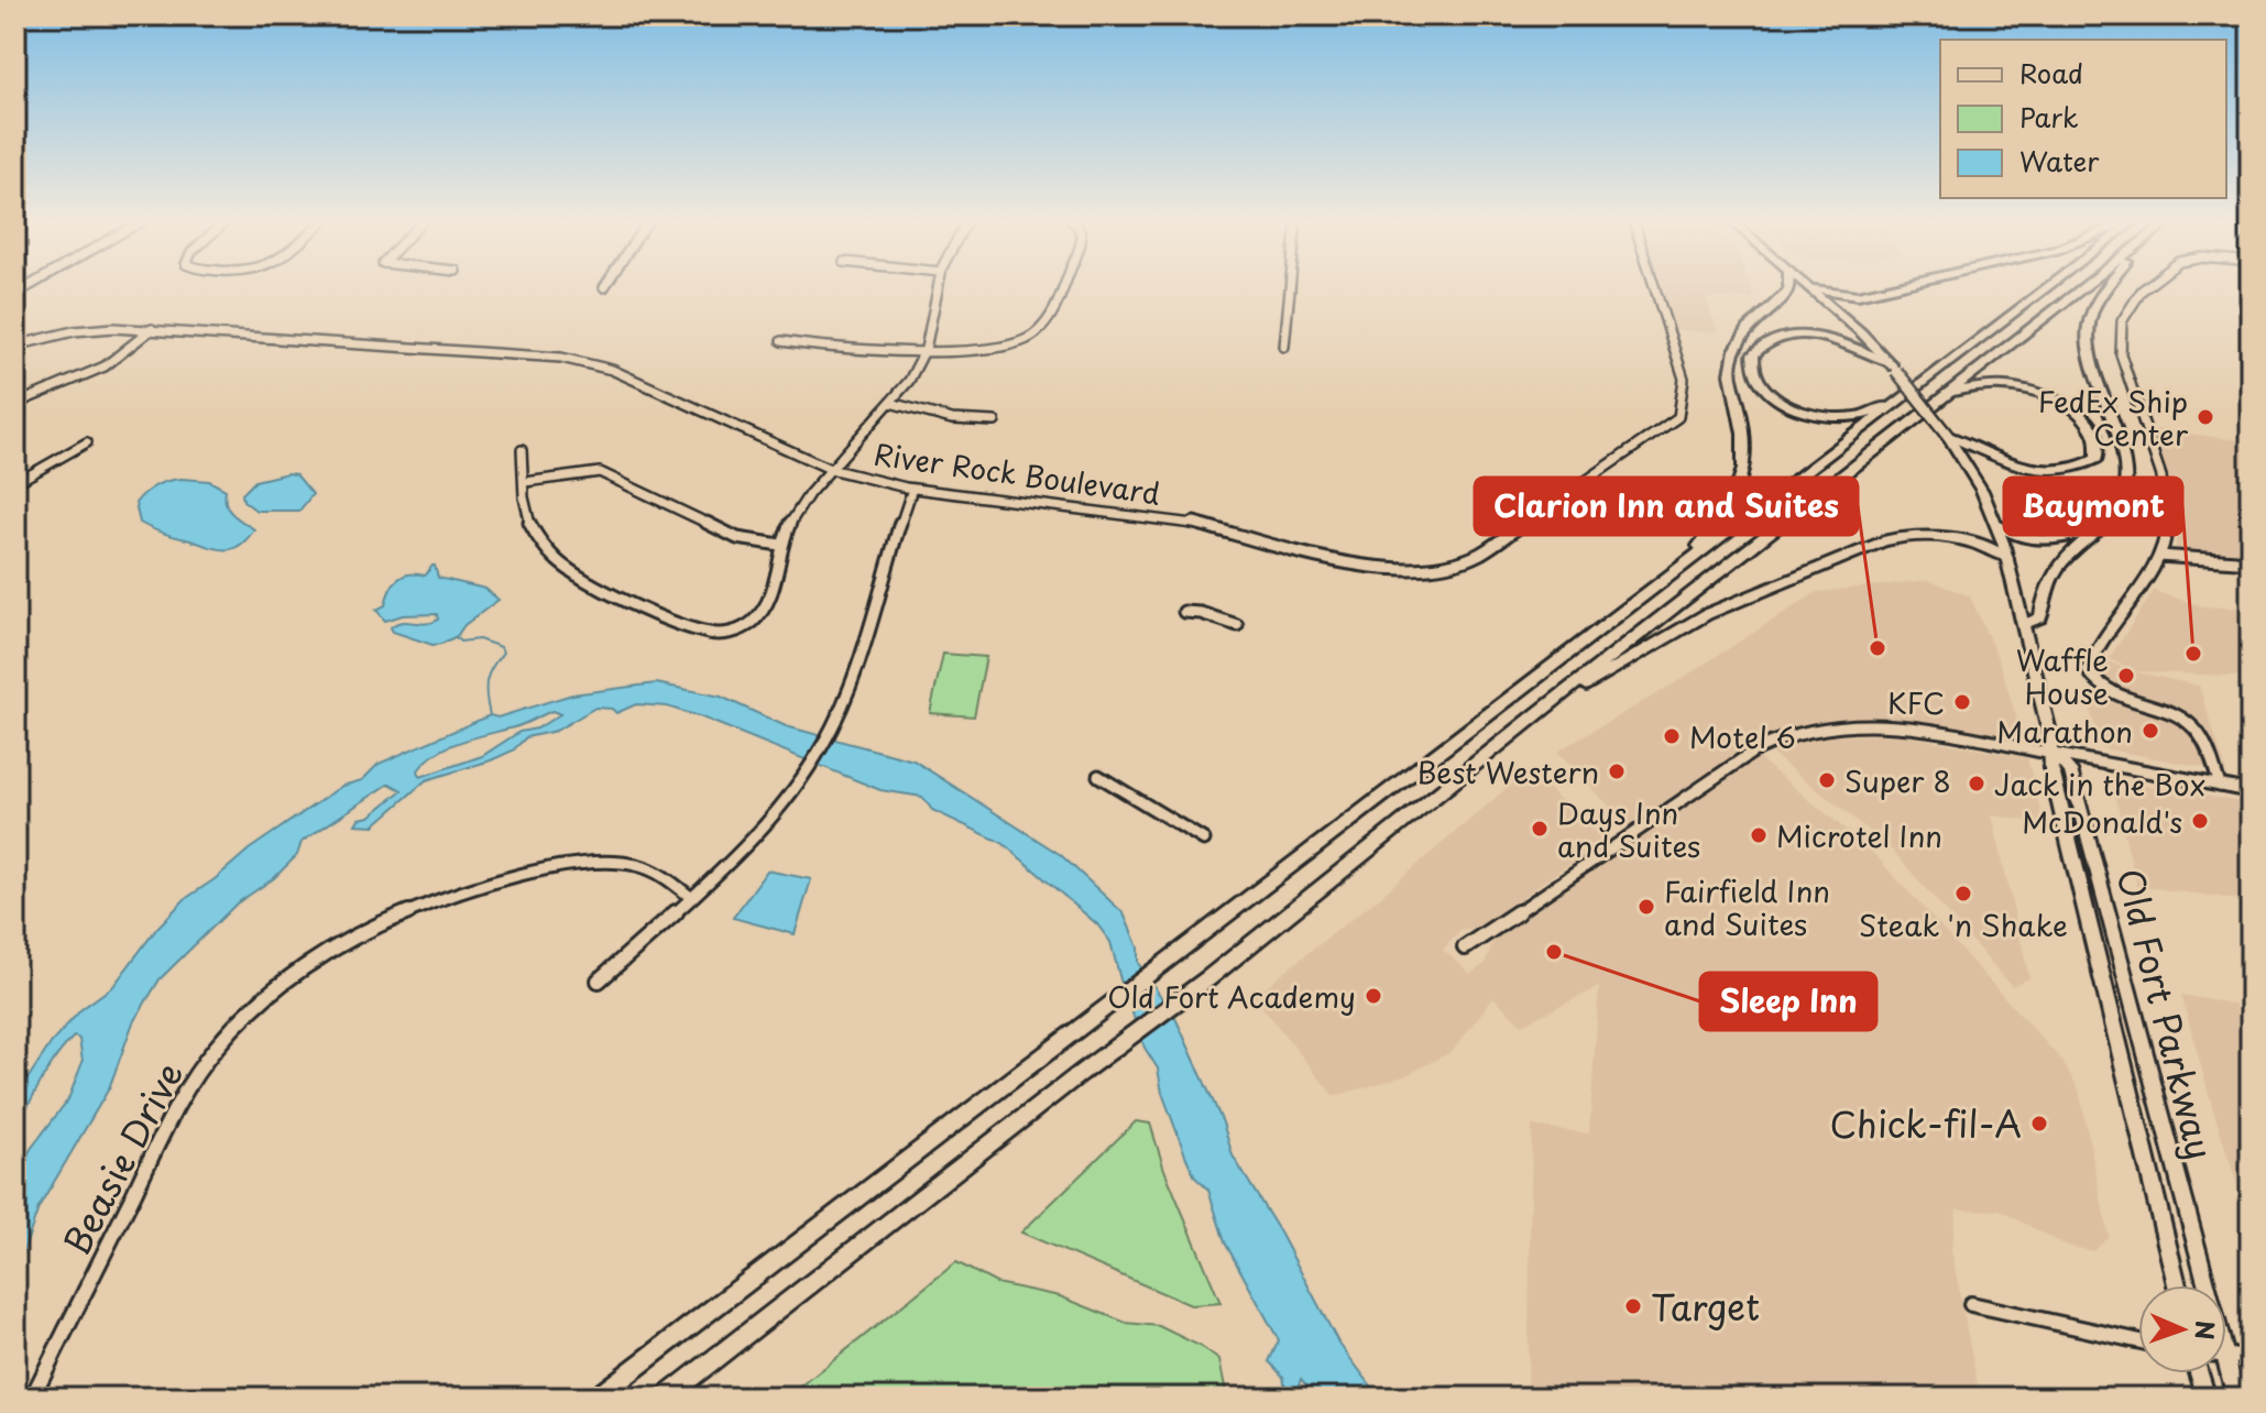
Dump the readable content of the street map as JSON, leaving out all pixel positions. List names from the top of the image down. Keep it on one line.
{"streets":{"main road":["Old Fort Parkway"],"street":["River Rock Boulevard","Beasie Drive"]},"places":["FedEx Ship Center","Clarion Inn and Suites","Baymont","Waffle House","KFC","Marathon","Motel 6","Best Western","Super 8","Jack in the Box","McDonald's","Days Inn and Suites","Microtel Inn","Steak 'n Shake","Fairfield Inn and Suites","Sleep Inn","Old Fort Academy","Chick-fil-A","Target"],"legend":["Road","Park","Water"],"north":"right"}
